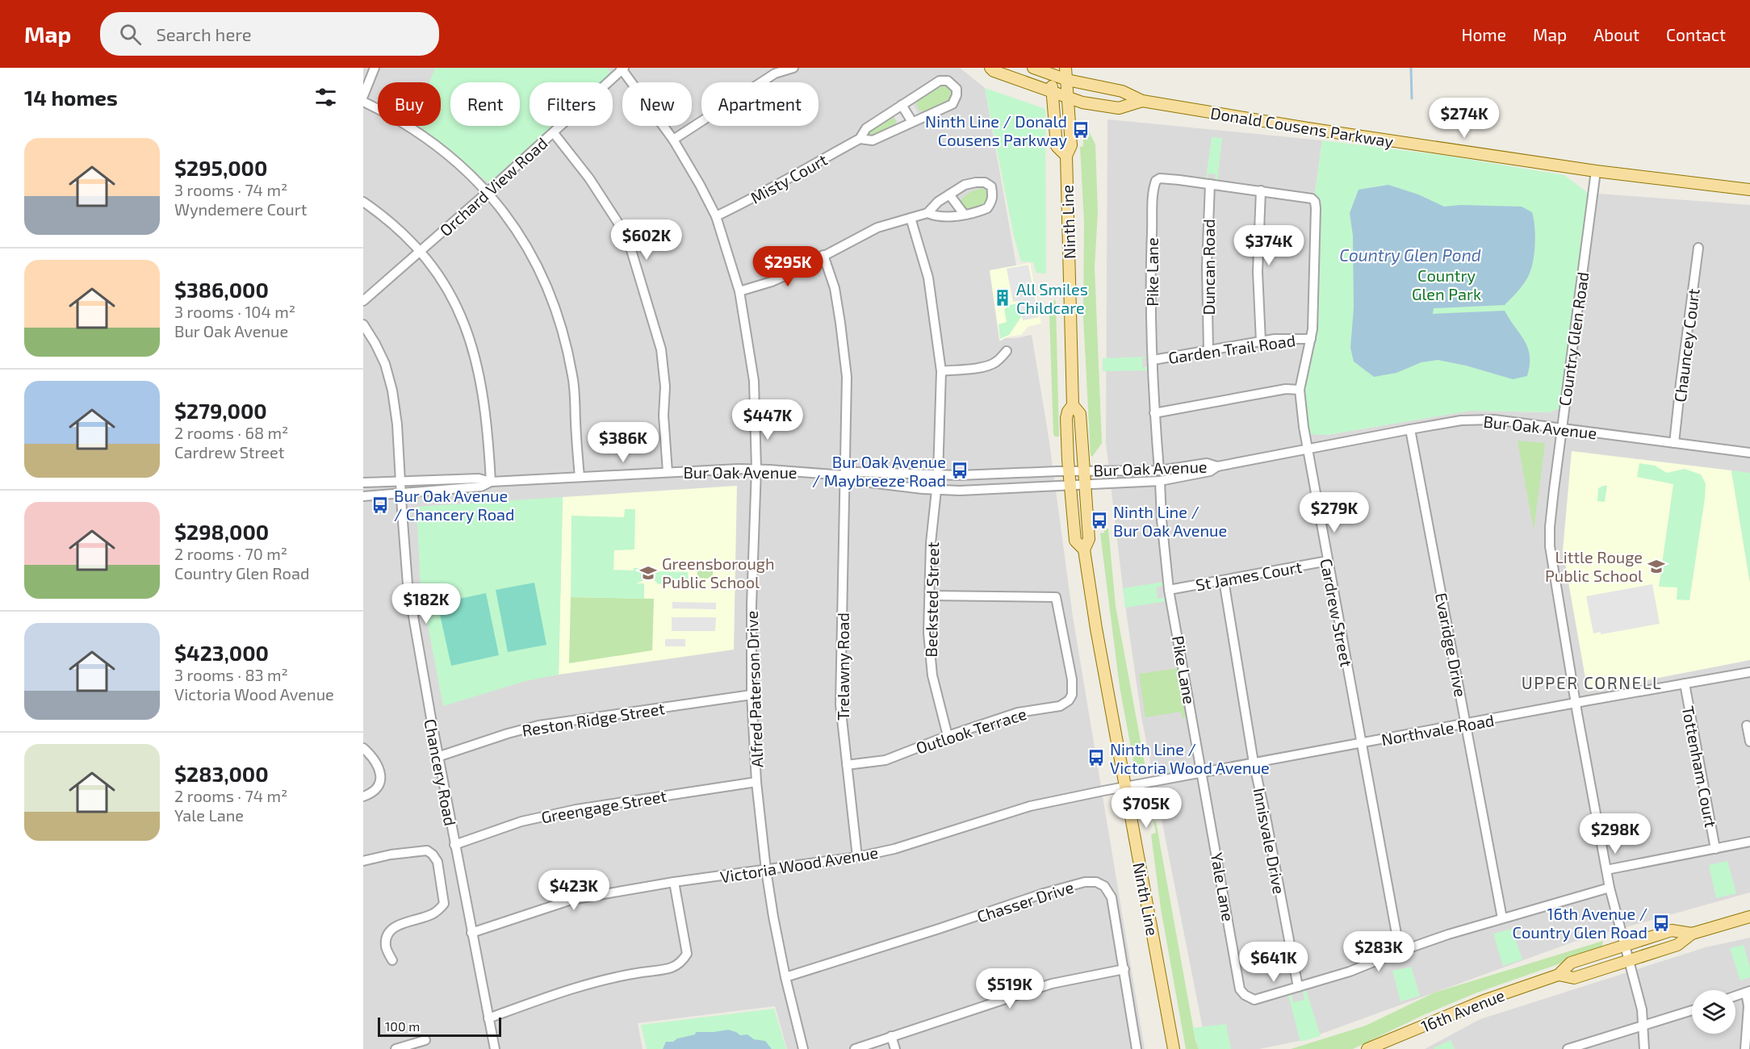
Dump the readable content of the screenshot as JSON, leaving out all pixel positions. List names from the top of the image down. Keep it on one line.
{"streets":{"main road":["Donald Cousens Parkway","Ninth Line","16th Avenue"],"street":["Misty Court","Orchard View Road","Duncan Road","Pike Lane","Country Glen Road","Chauncey Court","Garden Trail Road","Bur Oak Avenue","St James Court","Becksted Street","Cardrew Street","Evaridge Drive","Trelawny Road","Alfred Paterson Drive","Reston Ridge Street","Northvale Road","Outlook Terrace","Tottenham Court","Chancery Road","Greengage Street","Innisvale Drive","Victoria Wood Avenue","Yale Lane","Chasser Drive"]},"crossings":[["Donald Cousens Parkway","Ninth Line"],["Donald Cousens Parkway","Country Glen Road"],["Misty Court","Alfred Paterson Drive"],["Orchard View Road","Alfred Paterson Drive"],["Ninth Line","Bur Oak Avenue"],["Ninth Line","Northvale Road"],["Ninth Line","Victoria Wood Avenue"],["Duncan Road","Pike Lane"],["Duncan Road","Garden Trail Road"],["Pike Lane","Garden Trail Road"],["Pike Lane","Bur Oak Avenue"],["Pike Lane","St James Court"],["Pike Lane","Northvale Road"],["Pike Lane","Yale Lane"],["Country Glen Road","Bur Oak Avenue"],["Country Glen Road","Northvale Road"],["Country Glen Road","Yale Lane"],["Country Glen Road","16th Avenue"],["Chauncey Court","Bur Oak Avenue"],["Bur Oak Avenue","Becksted Street"],["Bur Oak Avenue","Cardrew Street"],["Bur Oak Avenue","Evaridge Drive"],["Bur Oak Avenue","Trelawny Road"],["Bur Oak Avenue","Alfred Paterson Drive"],["Bur Oak Avenue","Chancery Road"],["St James Court","Cardrew Street"],["St James Court","Innisvale Drive"],["Becksted Street","Outlook Terrace"],["Cardrew Street","Northvale Road"],["Cardrew Street","Yale Lane"],["Evaridge Drive","Northvale Road"],["Evaridge Drive","Yale Lane"],["Trelawny Road","Outlook Terrace"],["Trelawny Road","Victoria Wood Avenue"],["Alfred Paterson Drive","Reston Ridge Street"],["Alfred Paterson Drive","Greengage Street"],["Alfred Paterson Drive","Victoria Wood Avenue"],["Alfred Paterson Drive","Chasser Drive"],["Reston Ridge Street","Chancery Road"],["Northvale Road","Tottenham Court"],["Northvale Road","Innisvale Drive"],["Northvale Road","Victoria Wood Avenue"],["Northvale Road","Yale Lane"],["Chancery Road","Greengage Street"],["Chancery Road","Victoria Wood Avenue"],["Innisvale Drive","Yale Lane"]],"districts":["UPPER CORNELL"],"water":["Country Glen Pond"],"parks":["Country Glen Park"],"places":{"bus stop":["Ninth Line / Donald Cousens Parkway","Bur Oak Avenue / Maybreeze Road","Bur Oak Avenue / Chancery Road","Ninth Line / Bur Oak Avenue","Ninth Line / Victoria Wood Avenue","16th Avenue / Country Glen Road"],"building":["All Smiles Childcare"],"school or university":["Little Rouge Public School","Greensborough Public School"]},"scale_bar":"100 m","page":{"header":"Map","search":"Search here","nav":["Home","Map","About","Contact"],"heading":"14 homes","chip":["Buy","Rent","Filters","New","Apartment"],"price":["$274K","$602K","$374K","$295K","$447K","$386K","$279K","$182K","$705K","$298K","$423K","$283K","$641K","$519K"],"list":[{"name":"$295,000","note":"3 rooms · 74 m² · Wyndemere Court"},{"name":"$386,000","note":"3 rooms · 104 m² · Bur Oak Avenue"},{"name":"$279,000","note":"2 rooms · 68 m² · Cardrew Street"},{"name":"$298,000","note":"2 rooms · 70 m² · Country Glen Road"},{"name":"$423,000","note":"3 rooms · 83 m² · Victoria Wood Avenue"},{"name":"$283,000","note":"2 rooms · 74 m² · Yale Lane"}],"scale":"100 m"}}
